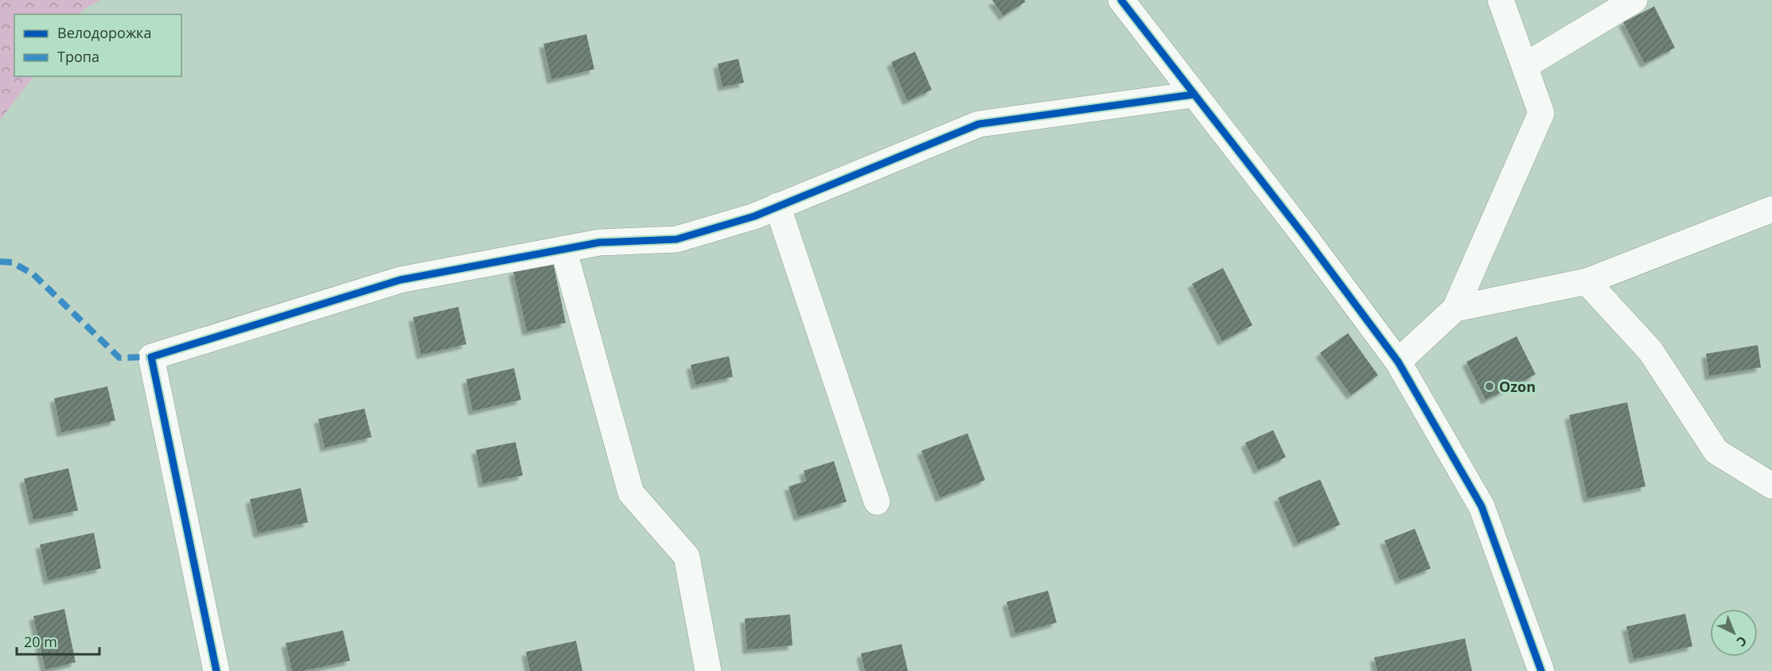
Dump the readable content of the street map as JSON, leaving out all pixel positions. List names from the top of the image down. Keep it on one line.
{"places":["Ozon"],"legend":["Велодорожка","Тропа"],"scale_bar":"20 m","north":"bottom right"}
